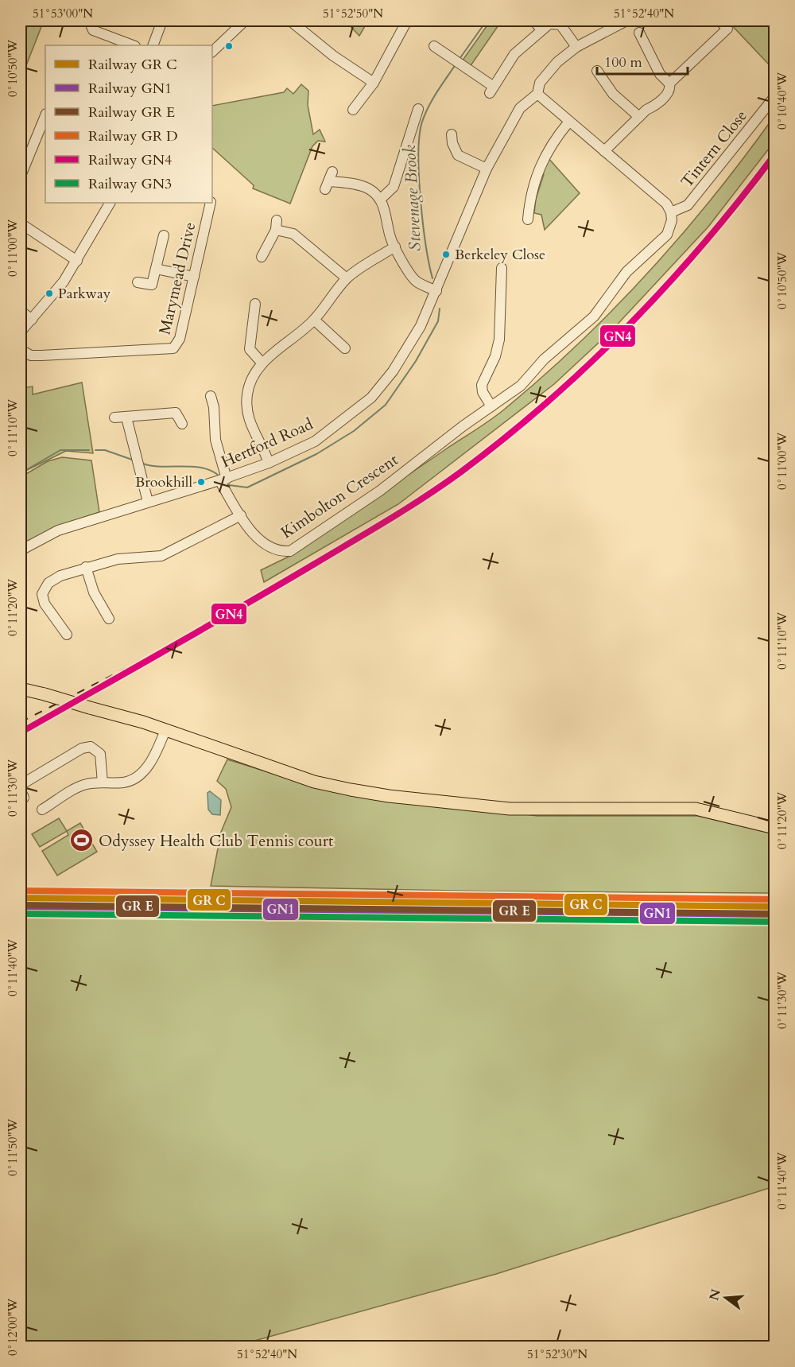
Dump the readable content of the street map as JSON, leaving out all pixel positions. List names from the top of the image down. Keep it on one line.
{"streets":{"street":["Tintern Close","Marymead Drive","Hertford Road","Kimbolton Crescent"]},"crossings":[["Tintern Close","Kimbolton Crescent"],["Hertford Road","Kimbolton Crescent"]],"water":["Stevenage Brook"],"places":{"other":["Berkeley Close","Parkway","Brookhill"],"sports":["Odyssey Health Club Tennis court"]},"lines":["rail line GN4","rail line GN1","rail line GN3"],"legend":["Railway GR C","Railway GN1","Railway GR E","Railway GR D","Railway GN4","Railway GN3"],"scale_bar":"100 m","north":"left","coordinates":["51°53'00\"N","51°52'50\"N","51°52'40\"N","0°10'50\"W","0°10'40\"W","0°11'00\"W","0°11'10\"W","0°11'20\"W","0°11'30\"W","0°11'40\"W","0°11'50\"W","0°12'00\"W","51°52'30\"N"]}
